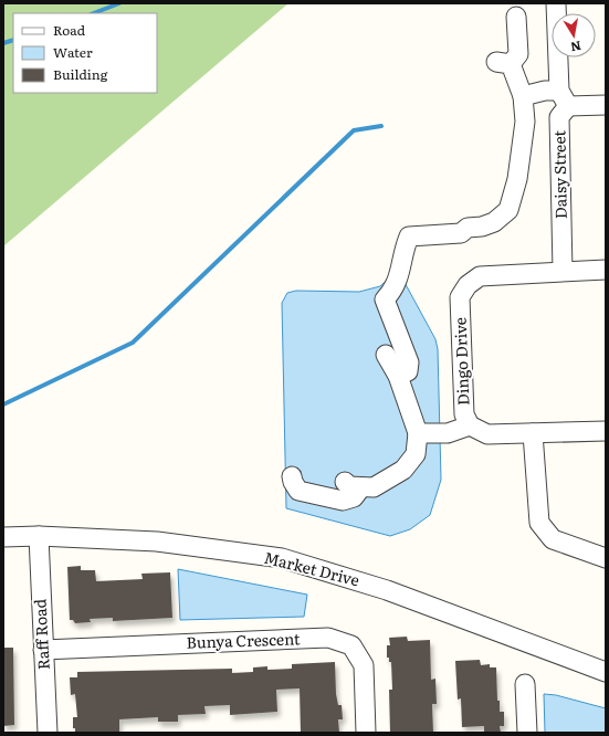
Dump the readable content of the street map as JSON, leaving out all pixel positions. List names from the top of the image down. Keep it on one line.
{"streets":{"street":["Daisy Street","Dingo Drive","Market Drive","Raff Road","Bunya Crescent"]},"crossings":[["Daisy Street","Dingo Drive"],["Market Drive","Raff Road"],["Raff Road","Bunya Crescent"]],"legend":["Road","Water","Building"],"north":"bottom"}
